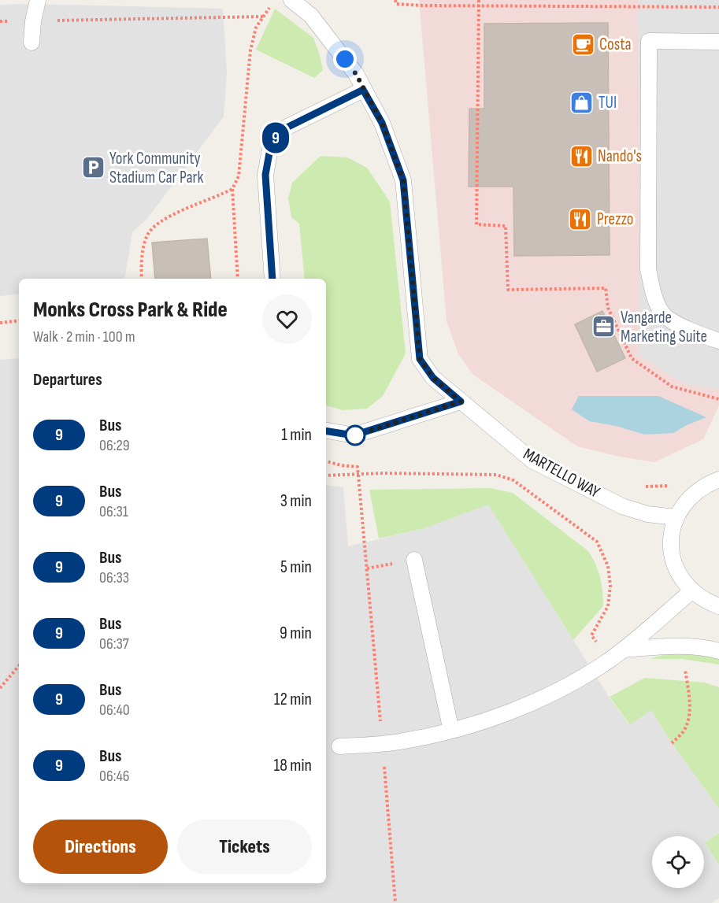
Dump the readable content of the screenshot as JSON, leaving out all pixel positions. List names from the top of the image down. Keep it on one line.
{"streets":{"lane":["MARTELLO WAY"]},"places":{"cafe":["Costa"],"shop":["TUI"],"restaurant":["Nando's","Prezzo"],"parking":["York Community Stadium Car Park"],"office":["Vangarde Marketing Suite"]},"lines":["bus line 9"],"page":{"on_map":"9","heading":[["Monks Cross Park & Ride","Walk · 2 min · 100 m"],"Departures"],"list":[{"mark":"9","name":"Bus","note":"06:29","value":"1 min"},{"mark":"9","name":"Bus","note":"06:31","value":"3 min"},{"mark":"9","name":"Bus","note":"06:33","value":"5 min"},{"mark":"9","name":"Bus","note":"06:37","value":"9 min"},{"mark":"9","name":"Bus","note":"06:40","value":"12 min"},{"mark":"9","name":"Bus","note":"06:46","value":"18 min"}],"buttons":["Directions","Tickets"]}}
